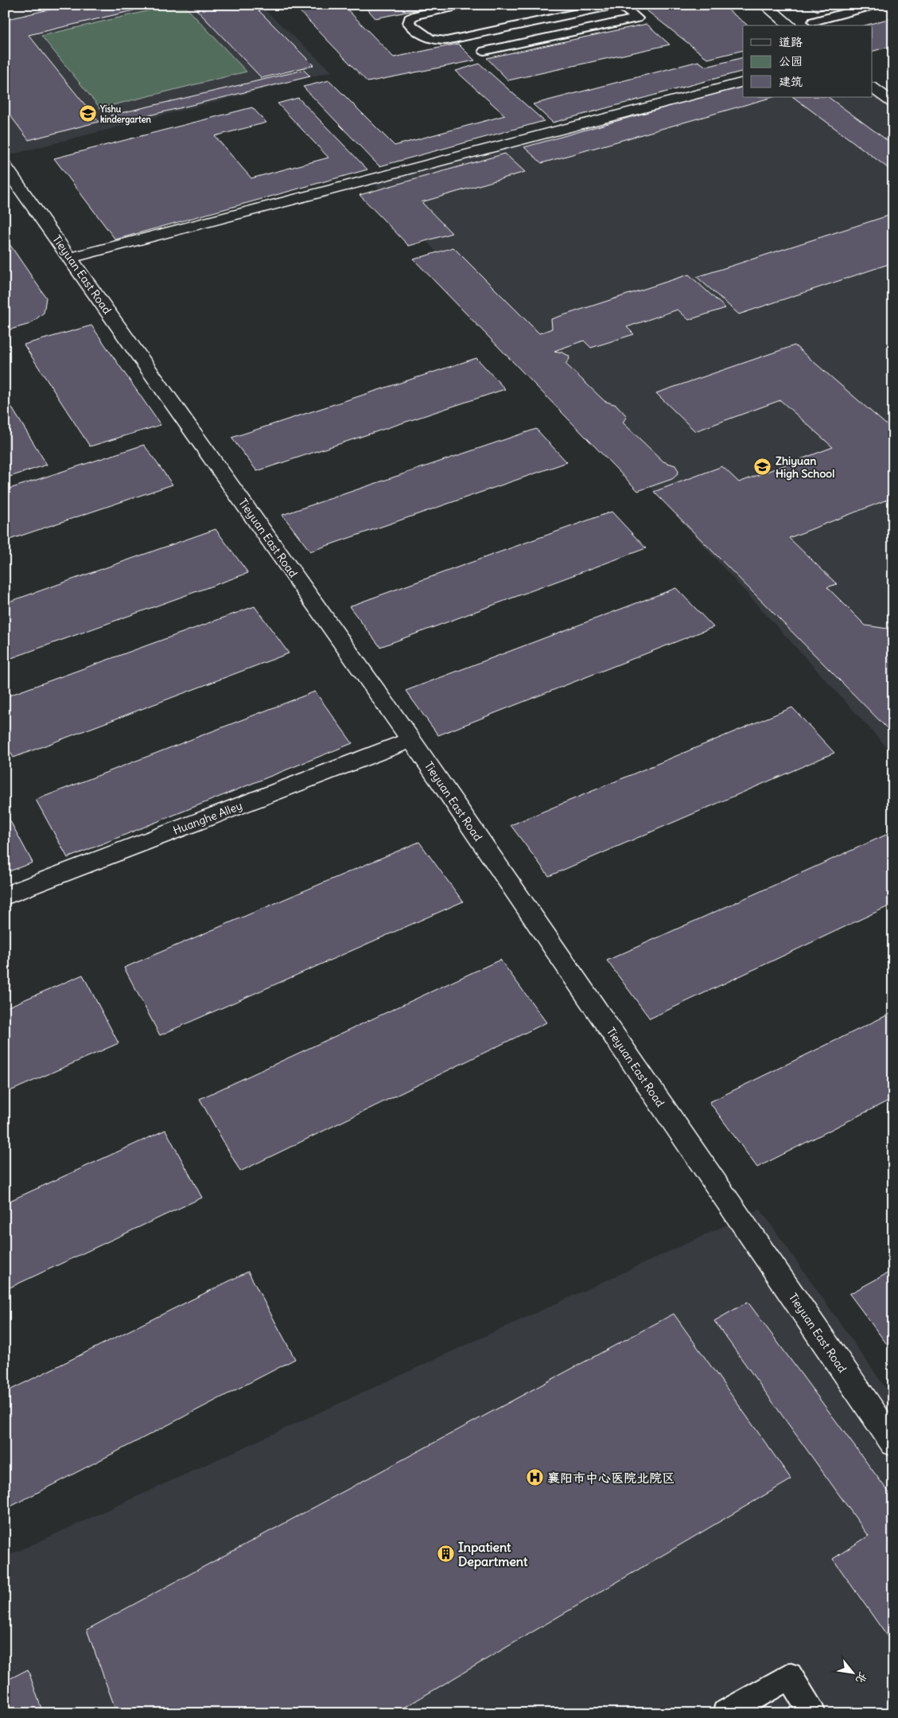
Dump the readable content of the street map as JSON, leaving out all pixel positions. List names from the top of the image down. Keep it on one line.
{"streets":{"street":["Tieyuan East Road","Huanghe Alley"]},"crossings":[["Tieyuan East Road","Huanghe Alley"]],"places":{"school or university":["Yishu kindergarten","Zhiyuan High School"],"hospital":["襄阳市中心医院北院区"],"building":["Inpatient Department"]},"legend":["道路","公园","建筑"],"north":"bottom right"}
